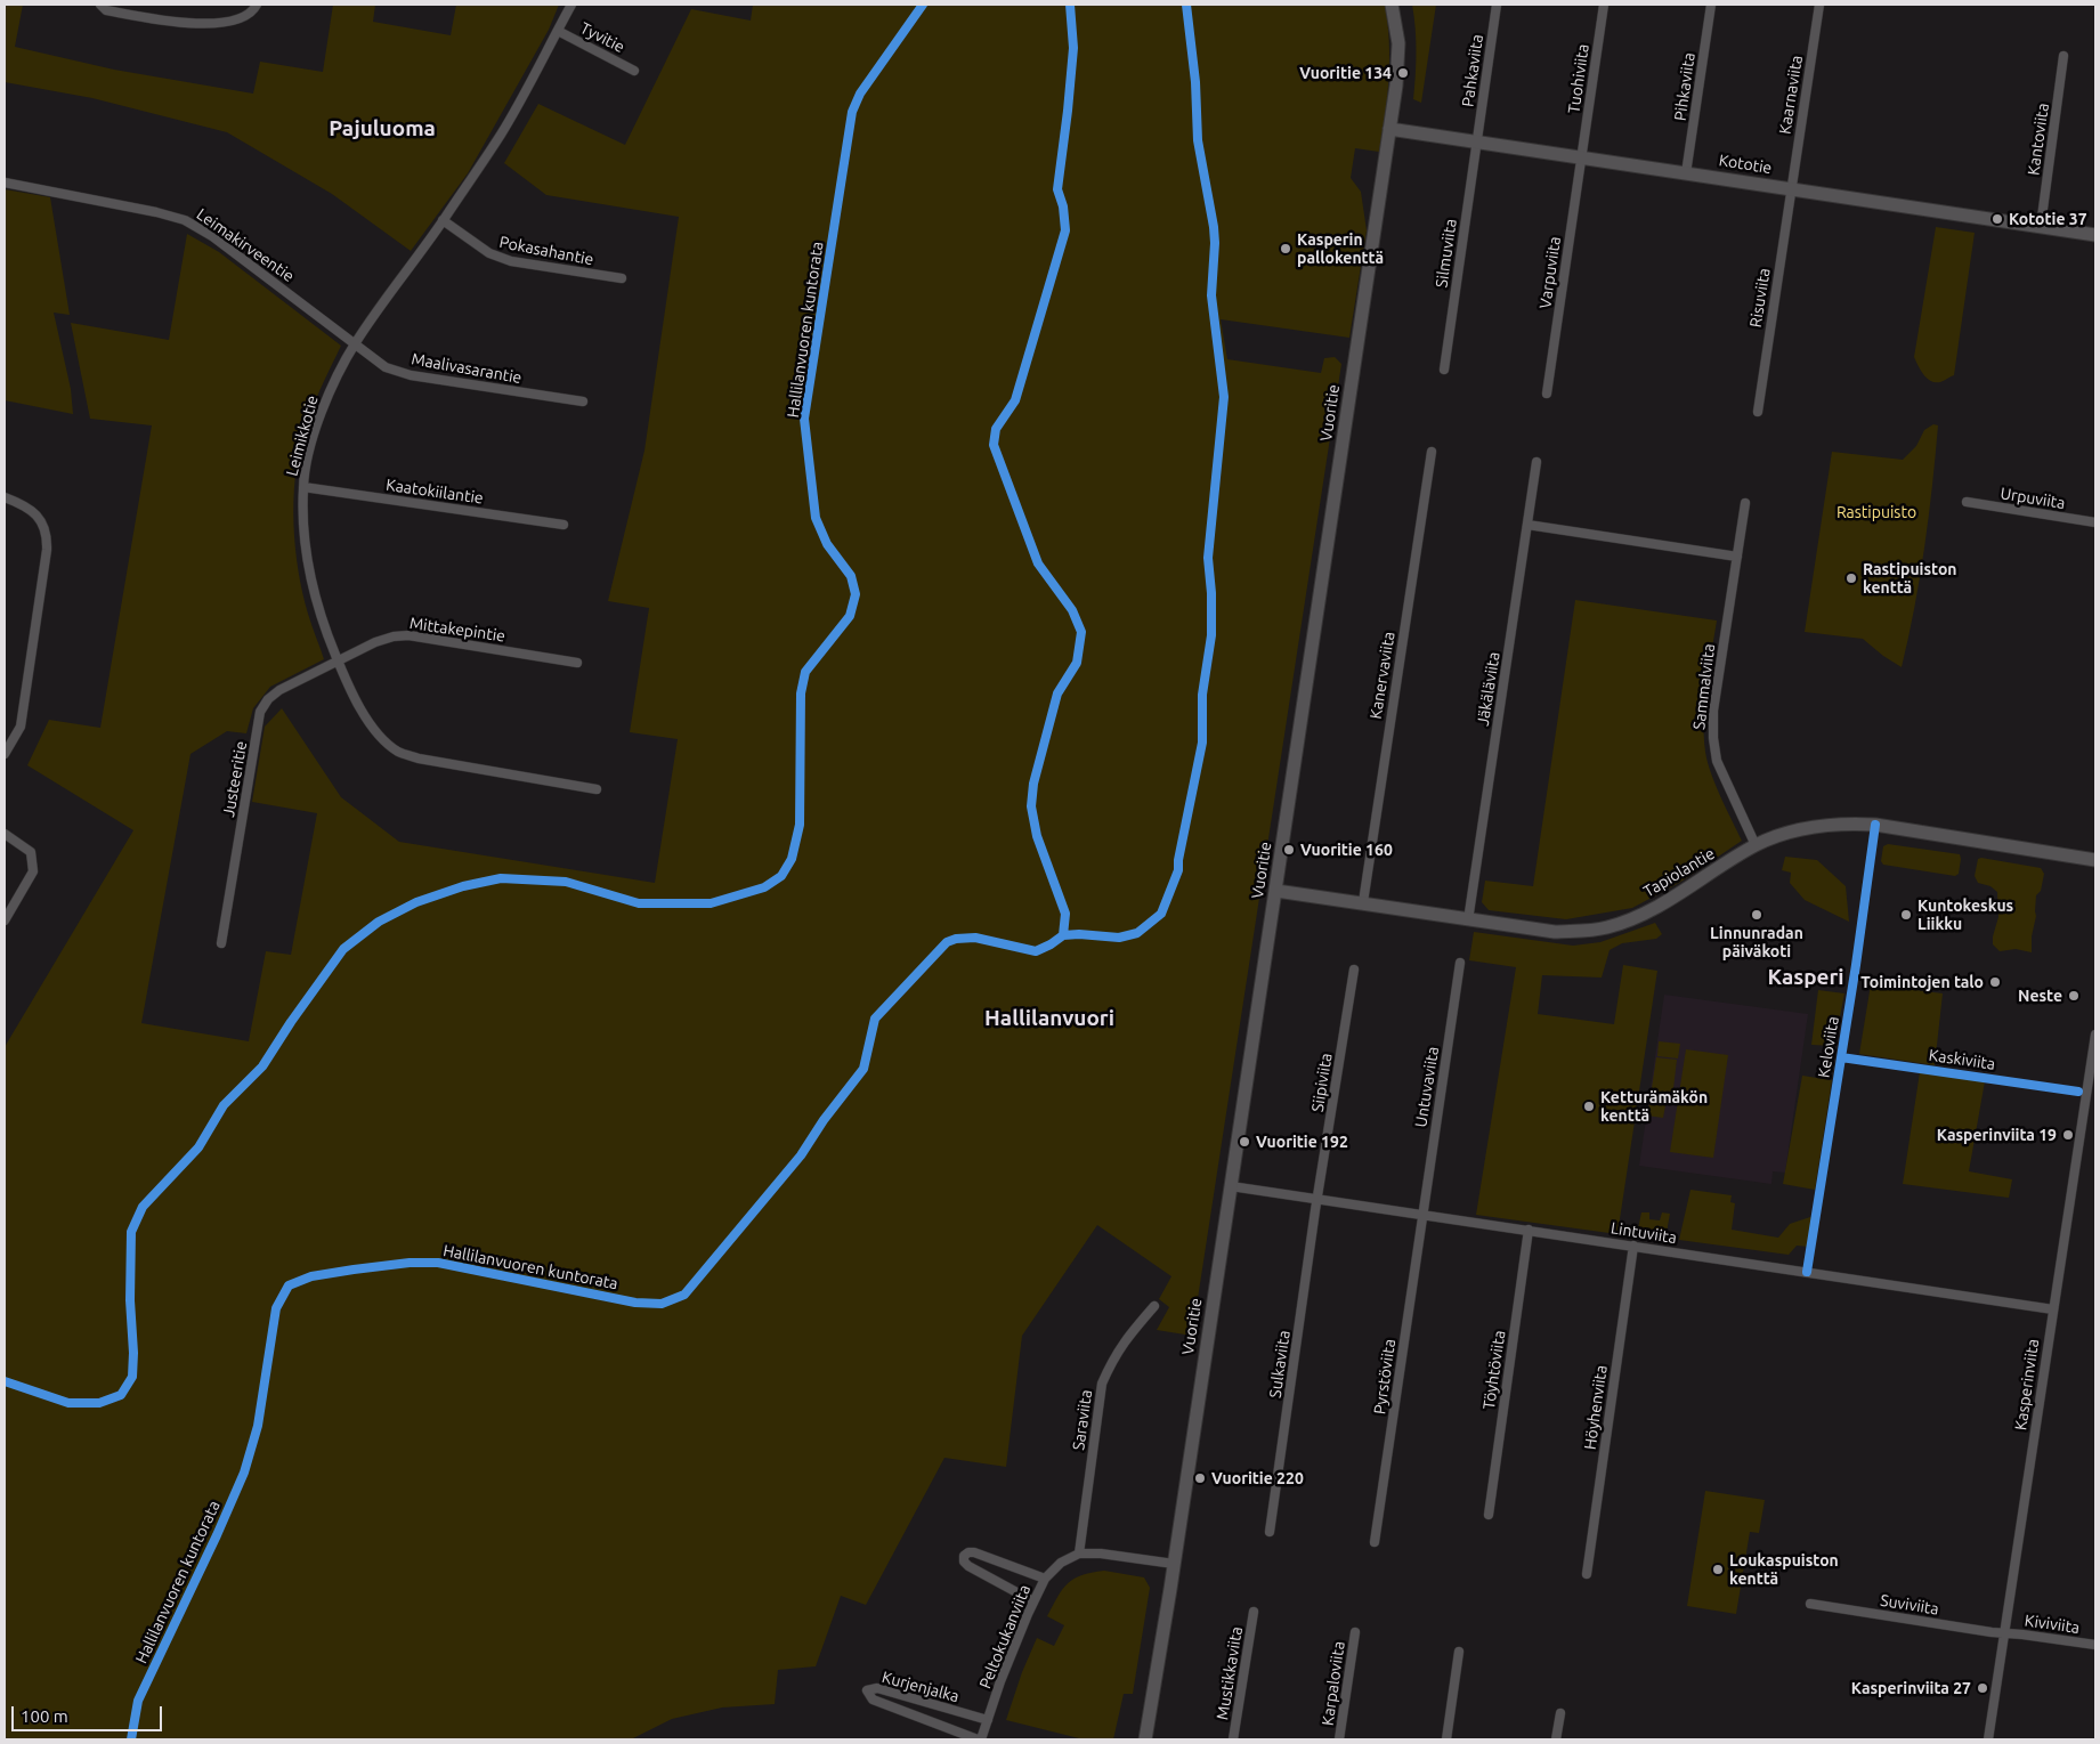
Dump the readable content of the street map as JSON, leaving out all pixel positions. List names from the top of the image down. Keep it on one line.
{"streets":{"street":["Tyvitie","Pahkaviita","Tuohiviita","Pihkaviita","Kaarnaviita","Kantoviita","Kototie","Leimakirveentie","Pokasahantie","Silmuviita","Varpuviita","Risuviita","Maalivasarantie","Vuoritie","Leimikkotie","Kaatokiilantie","Urpuviita","Mittakepintie","Kanervaviita","Sammalviita","Jäkäläviita","Justeeritie","Tapiolantie","Siipiviita","Untuvaviita","Lintuviita","Sulkaviita","Töyhtöviita","Pyrstöviita","Kasperinviita","Höyhenviita","Saraviita","Suviviita","Kiviviita","Peltokukanviita","Mustikkaviita","Karpaloviita","Kurjenjalka"],"cycle path":["Hallilanvuoren kuntorata","Keloviita"]},"crossings":[["Tyvitie","Leimikkotie"],["Pahkaviita","Kototie"],["Pahkaviita","Silmuviita"],["Tuohiviita","Kototie"],["Tuohiviita","Varpuviita"],["Pihkaviita","Kototie"],["Kaarnaviita","Kototie"],["Kaarnaviita","Risuviita"],["Kantoviita","Kototie"],["Kototie","Silmuviita"],["Kototie","Varpuviita"],["Kototie","Risuviita"],["Kototie","Vuoritie"],["Leimakirveentie","Maalivasarantie"],["Leimakirveentie","Leimikkotie"],["Pokasahantie","Leimikkotie"],["Maalivasarantie","Leimikkotie"],["Vuoritie","Tapiolantie"],["Vuoritie","Lintuviita"],["Leimikkotie","Kaatokiilantie"],["Leimikkotie","Mittakepintie"],["Leimikkotie","Justeeritie"],["Mittakepintie","Justeeritie"],["Kanervaviita","Tapiolantie"],["Sammalviita","Tapiolantie"],["Jäkäläviita","Tapiolantie"],["Siipiviita","Lintuviita"],["Siipiviita","Sulkaviita"],["Untuvaviita","Lintuviita"],["Untuvaviita","Pyrstöviita"],["Lintuviita","Sulkaviita"],["Lintuviita","Töyhtöviita"],["Lintuviita","Pyrstöviita"],["Lintuviita","Kasperinviita"],["Lintuviita","Höyhenviita"],["Kasperinviita","Suviviita"],["Kasperinviita","Kiviviita"],["Saraviita","Peltokukanviita"],["Suviviita","Kiviviita"],["Peltokukanviita","Kurjenjalka"]],"districts":["Pajuluoma","Kasperi","Hallilanvuori"],"parks":["Rastipuisto"],"places":["Vuoritie 134","Kototie 37","Kasperin pallokenttä","Rastipuiston kenttä","Vuoritie 160","Linnunradan päiväkoti","Kuntokeskus Liikku","Toimintojen talo","Neste","Ketturämäkön kenttä","Kasperinviita 19","Vuoritie 192","Vuoritie 220","Loukaspuiston kenttä","Kasperinviita 27"],"scale_bar":"100 m"}
